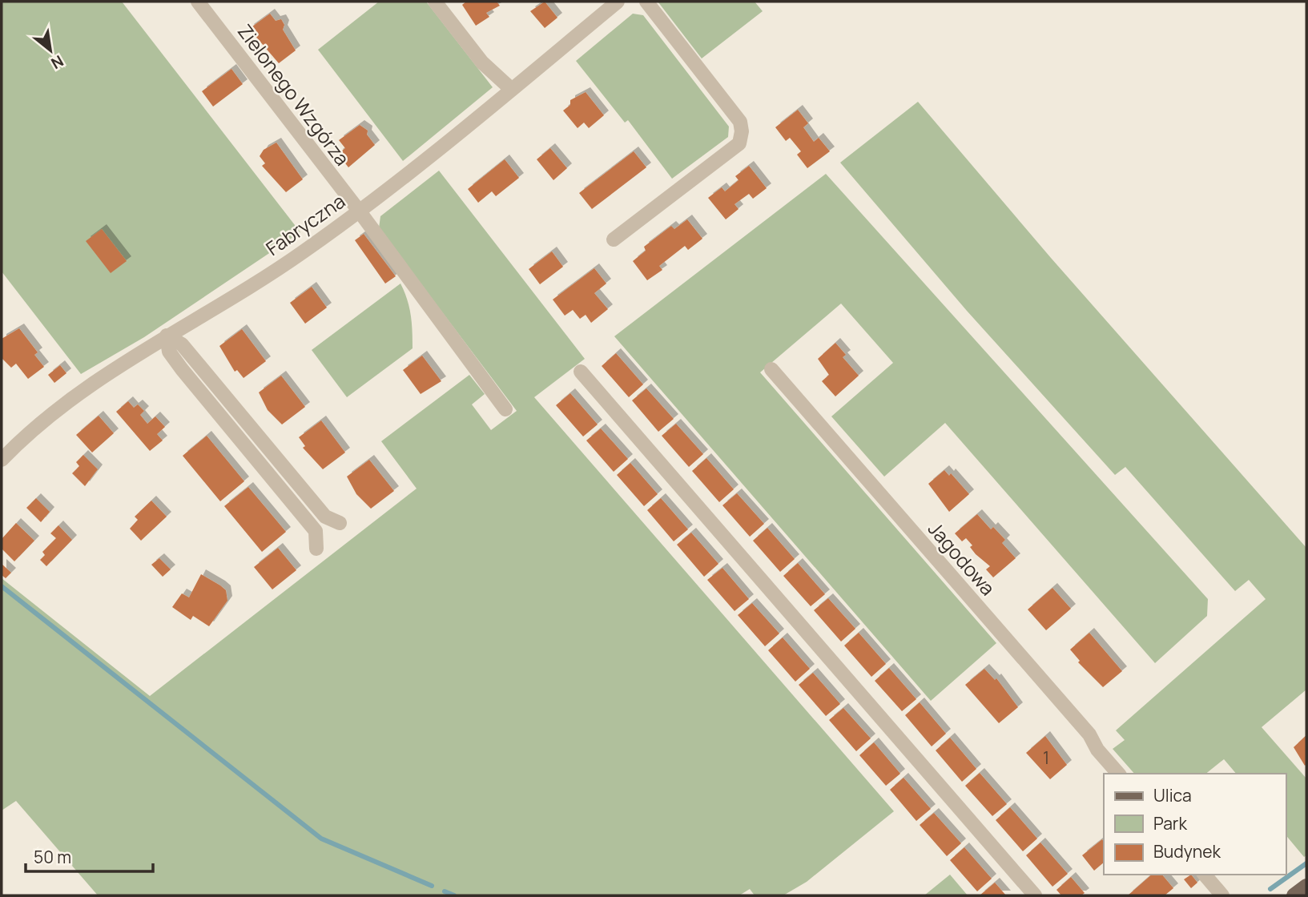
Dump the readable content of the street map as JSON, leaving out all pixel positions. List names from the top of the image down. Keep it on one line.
{"streets":{"street":["Zielonego Wzgórza","Fabryczna","Jagodowa"]},"crossings":[["Zielonego Wzgórza","Fabryczna"]],"house_numbers":["1"],"legend":["Ulica","Park","Budynek"],"scale_bar":"50 m","north":"bottom right"}
